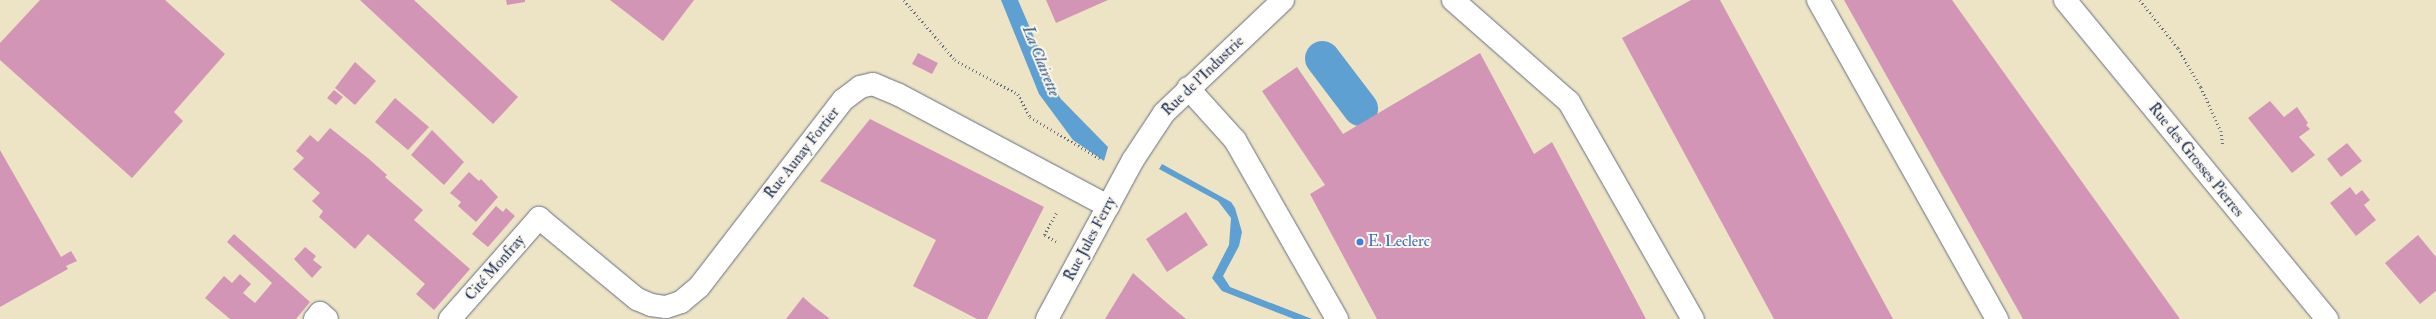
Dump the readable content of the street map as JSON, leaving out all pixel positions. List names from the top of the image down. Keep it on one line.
{"streets":{"street":["Rue de l'Industrie","Rue Aunay Fortier","Rue des Grosses Pierres","Rue Jules Ferry","Cité Monfray"]},"crossings":[["Rue de l'Industrie","Rue Jules Ferry"],["Rue Aunay Fortier","Rue Jules Ferry"],["Rue Aunay Fortier","Cité Monfray"]],"water":["La Clairette"],"places":["E. Leclerc"]}
